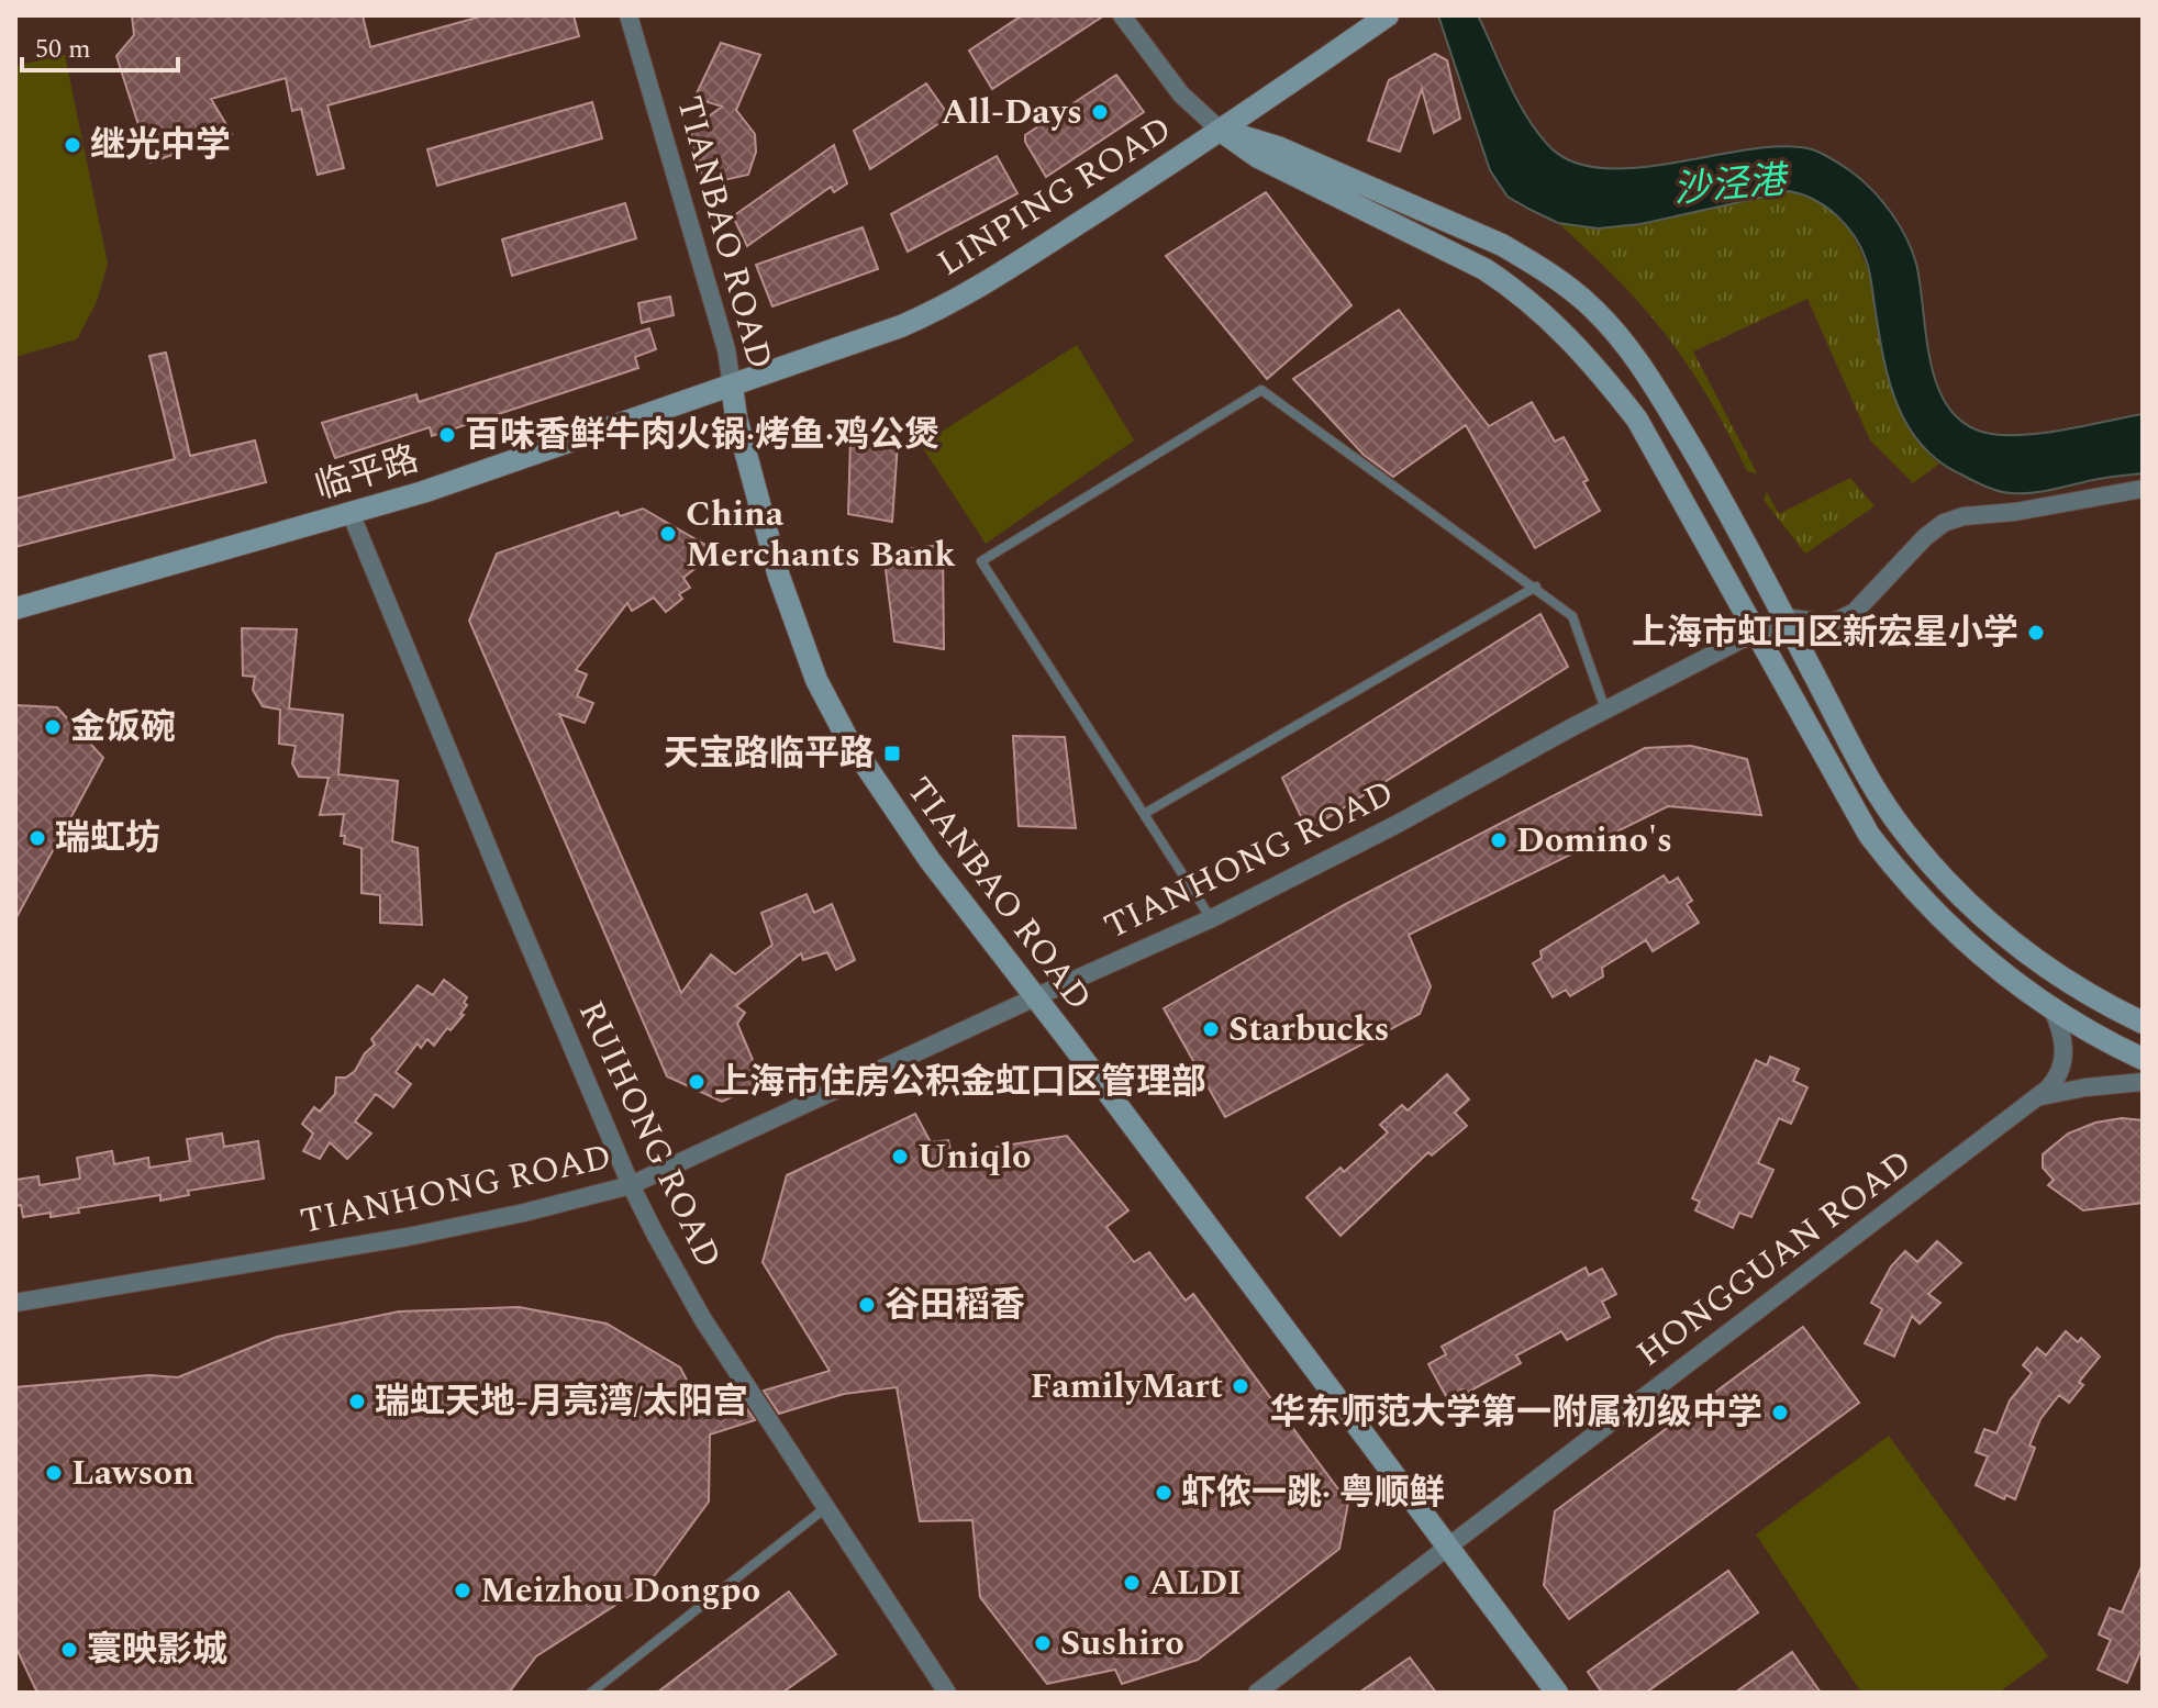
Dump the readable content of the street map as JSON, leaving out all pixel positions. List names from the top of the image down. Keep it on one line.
{"streets":{"main road":["LINPING ROAD","TIANBAO ROAD","临平路"],"street":["TIANHONG ROAD","RUIHONG ROAD","HONGGUAN ROAD"]},"crossings":[["LINPING ROAD","TIANBAO ROAD"],["LINPING ROAD","临平路"],["TIANBAO ROAD","临平路"],["TIANBAO ROAD","TIANHONG ROAD"],["TIANBAO ROAD","HONGGUAN ROAD"],["临平路","RUIHONG ROAD"],["TIANHONG ROAD","RUIHONG ROAD"]],"water":["沙泾港"],"places":{"other":["All-Days","继光中学","百味香鲜牛肉火锅·烤鱼·鸡公煲","China Merchants Bank","上海市虹口区新宏星小学","金饭碗","瑞虹坊","Domino's","Starbucks","上海市住房公积金虹口区管理部","Uniqlo","谷田稻香","FamilyMart","瑞虹天地-月亮湾/太阳宫","华东师范大学第一附属初级中学","Lawson","虾侬一跳· 粤顺鲜","ALDI","Meizhou Dongpo","Sushiro","寰映影城"],"transit":["天宝路临平路"]},"scale_bar":"50 m"}
